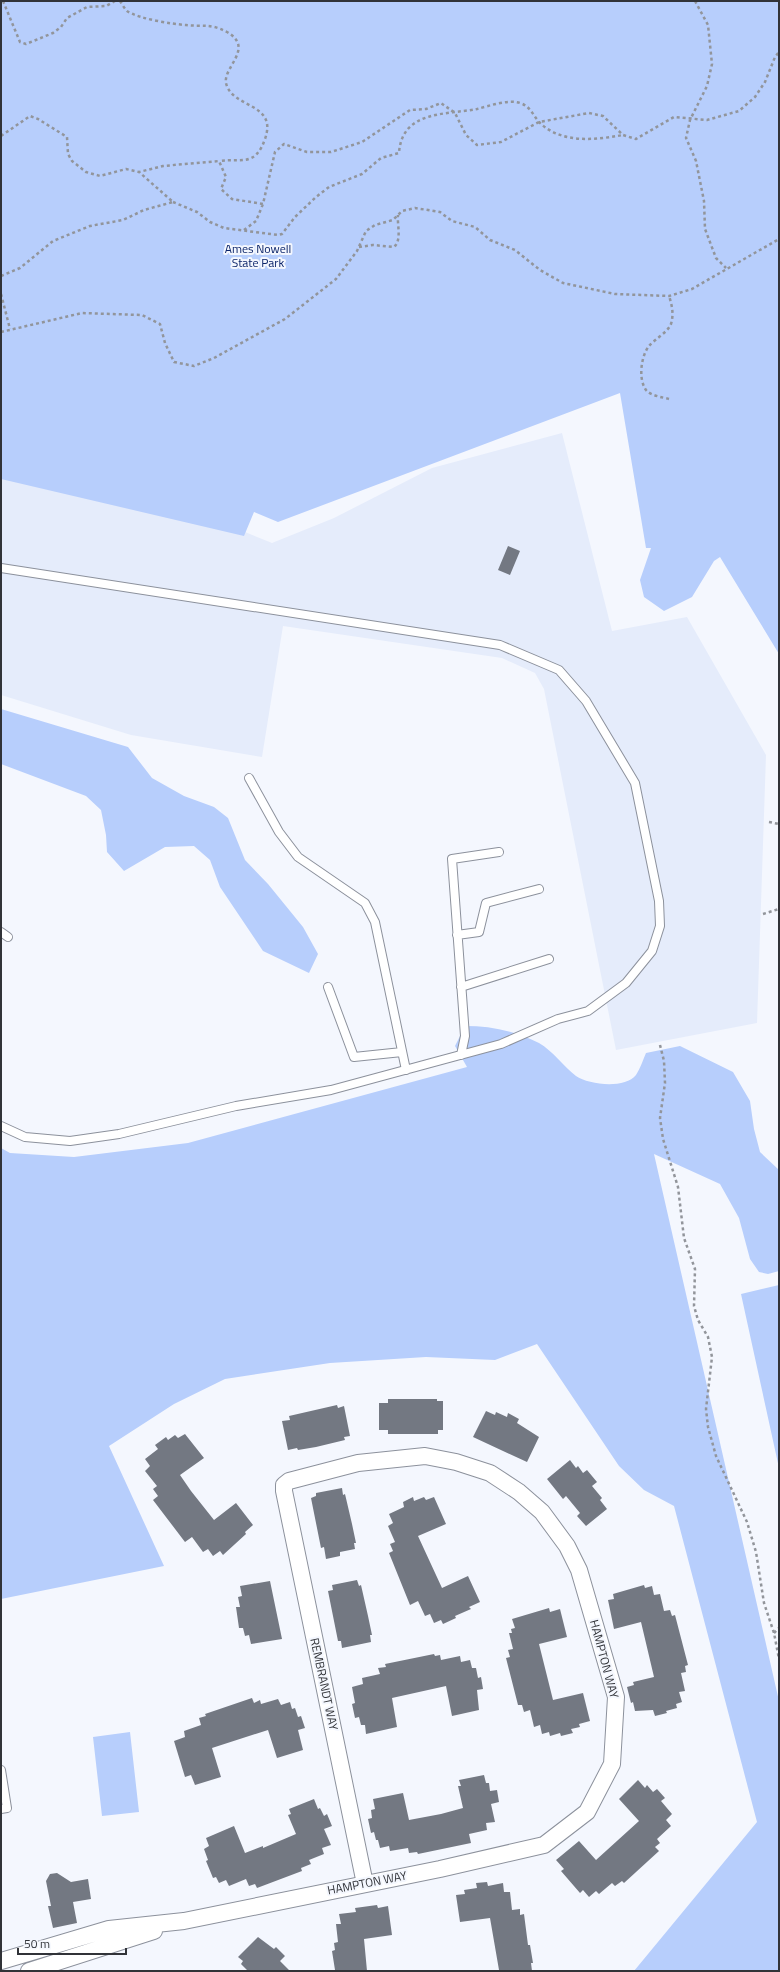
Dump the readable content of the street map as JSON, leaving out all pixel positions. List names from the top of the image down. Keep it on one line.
{"streets":{"street":["HAMPTON WAY","REMBRANDT WAY"]},"crossings":[["HAMPTON WAY","REMBRANDT WAY"]],"parks":["Ames Nowell State Park"],"scale_bar":"50 m"}
